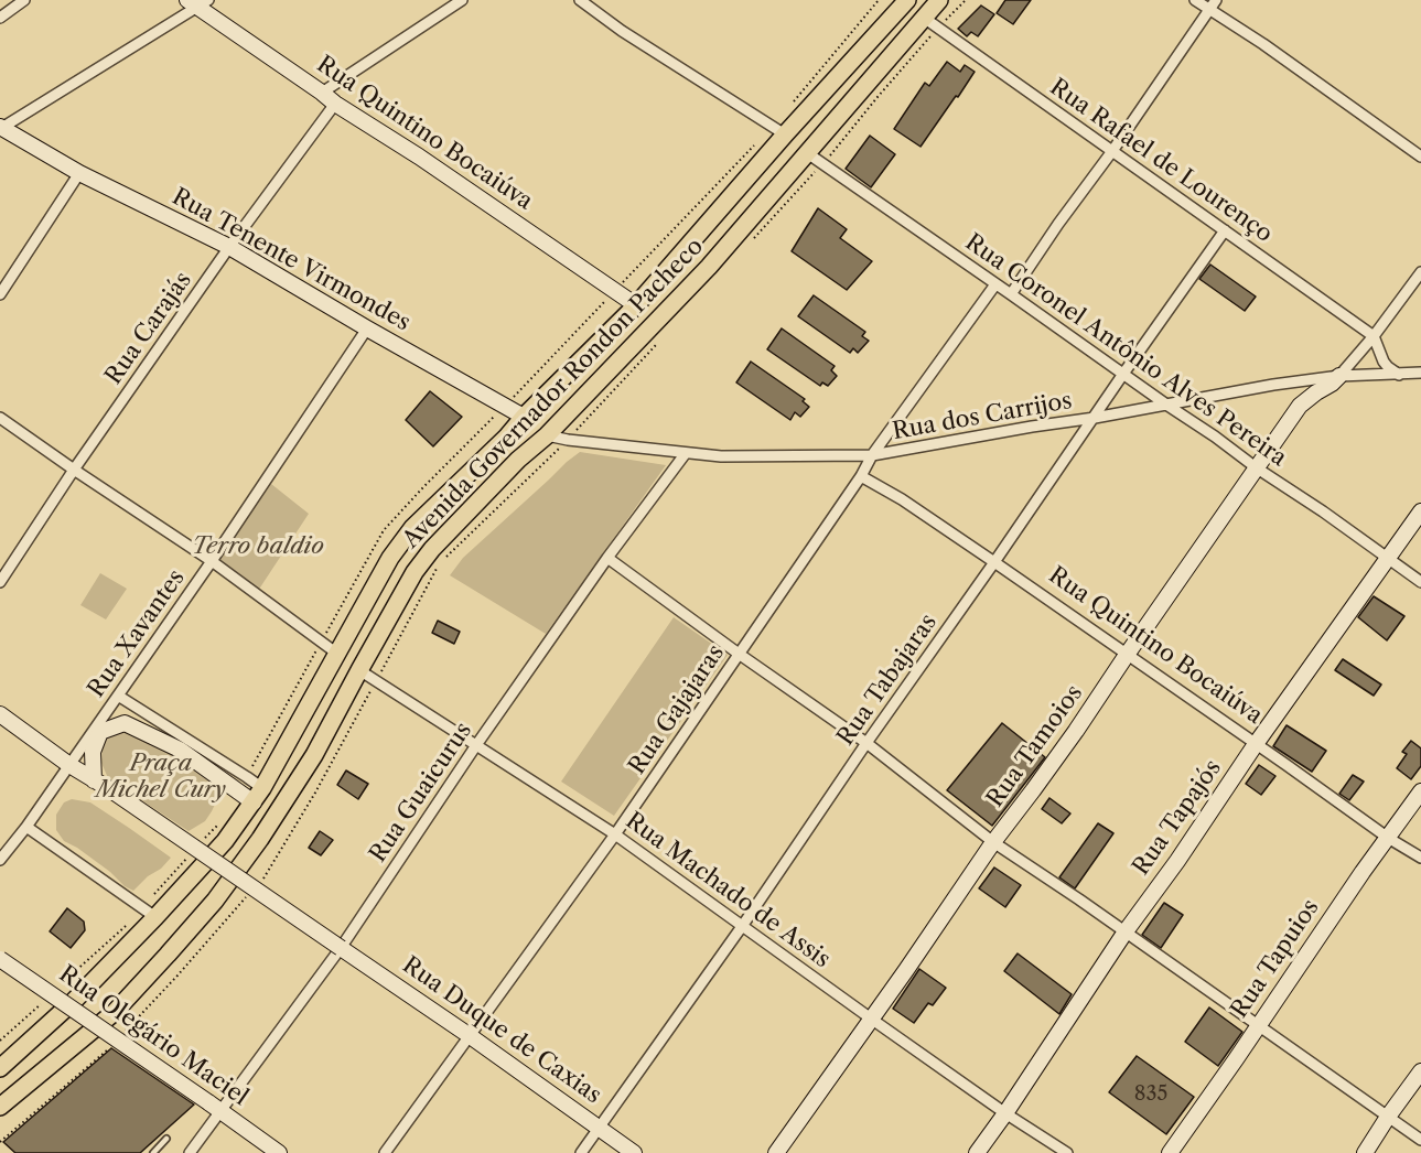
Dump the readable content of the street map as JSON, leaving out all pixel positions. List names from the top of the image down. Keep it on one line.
{"streets":{"main road":["Avenida Governador Rondon Pacheco"],"street":["Rua Quintino Bocaiúva","Rua Rafael de Lourenço","Rua Tenente Virmondes","Rua Carajás","Rua Coronel Antônio Alves Pereira","Rua dos Carrijos","Rua Xavantes","Rua Tabajaras","Rua Gajajaras","Rua Tamoios","Rua Guaicurus","Rua Tapajós","Rua Machado de Assis","Rua Tapuios","Rua Duque de Caxias","Rua Olegário Maciel"]},"crossings":[["Rua Quintino Bocaiúva","Rua Carajás"],["Rua Quintino Bocaiúva","Avenida Governador Rondon Pacheco"],["Rua Quintino Bocaiúva","Rua Tabajaras"],["Rua Quintino Bocaiúva","Rua Gajajaras"],["Rua Quintino Bocaiúva","Rua Tamoios"],["Rua Quintino Bocaiúva","Rua Tapajós"],["Rua Quintino Bocaiúva","Rua Tapuios"],["Rua Rafael de Lourenço","Avenida Governador Rondon Pacheco"],["Rua Rafael de Lourenço","Rua Tabajaras"],["Rua Tenente Virmondes","Rua Carajás"],["Rua Tenente Virmondes","Avenida Governador Rondon Pacheco"],["Rua Tenente Virmondes","Rua Xavantes"],["Rua Coronel Antônio Alves Pereira","Avenida Governador Rondon Pacheco"],["Rua Coronel Antônio Alves Pereira","Rua dos Carrijos"],["Rua Coronel Antônio Alves Pereira","Rua Tabajaras"],["Rua Coronel Antônio Alves Pereira","Rua Gajajaras"],["Rua Coronel Antônio Alves Pereira","Rua Tamoios"],["Rua Coronel Antônio Alves Pereira","Rua Tapajós"],["Avenida Governador Rondon Pacheco","Rua dos Carrijos"],["Avenida Governador Rondon Pacheco","Rua Machado de Assis"],["Rua dos Carrijos","Rua Tabajaras"],["Rua dos Carrijos","Rua Gajajaras"],["Rua dos Carrijos","Rua Tamoios"],["Rua dos Carrijos","Rua Guaicurus"],["Rua Xavantes","Rua Duque de Caxias"],["Rua Tabajaras","Rua Machado de Assis"],["Rua Tabajaras","Rua Duque de Caxias"],["Rua Gajajaras","Rua Machado de Assis"],["Rua Gajajaras","Rua Duque de Caxias"],["Rua Tamoios","Rua Machado de Assis"],["Rua Guaicurus","Rua Machado de Assis"],["Rua Guaicurus","Rua Duque de Caxias"],["Rua Guaicurus","Rua Olegário Maciel"],["Rua Tapajós","Rua Machado de Assis"]],"parks":["Terro baldio","Praça Michel Cury"],"house_numbers":["835"]}
